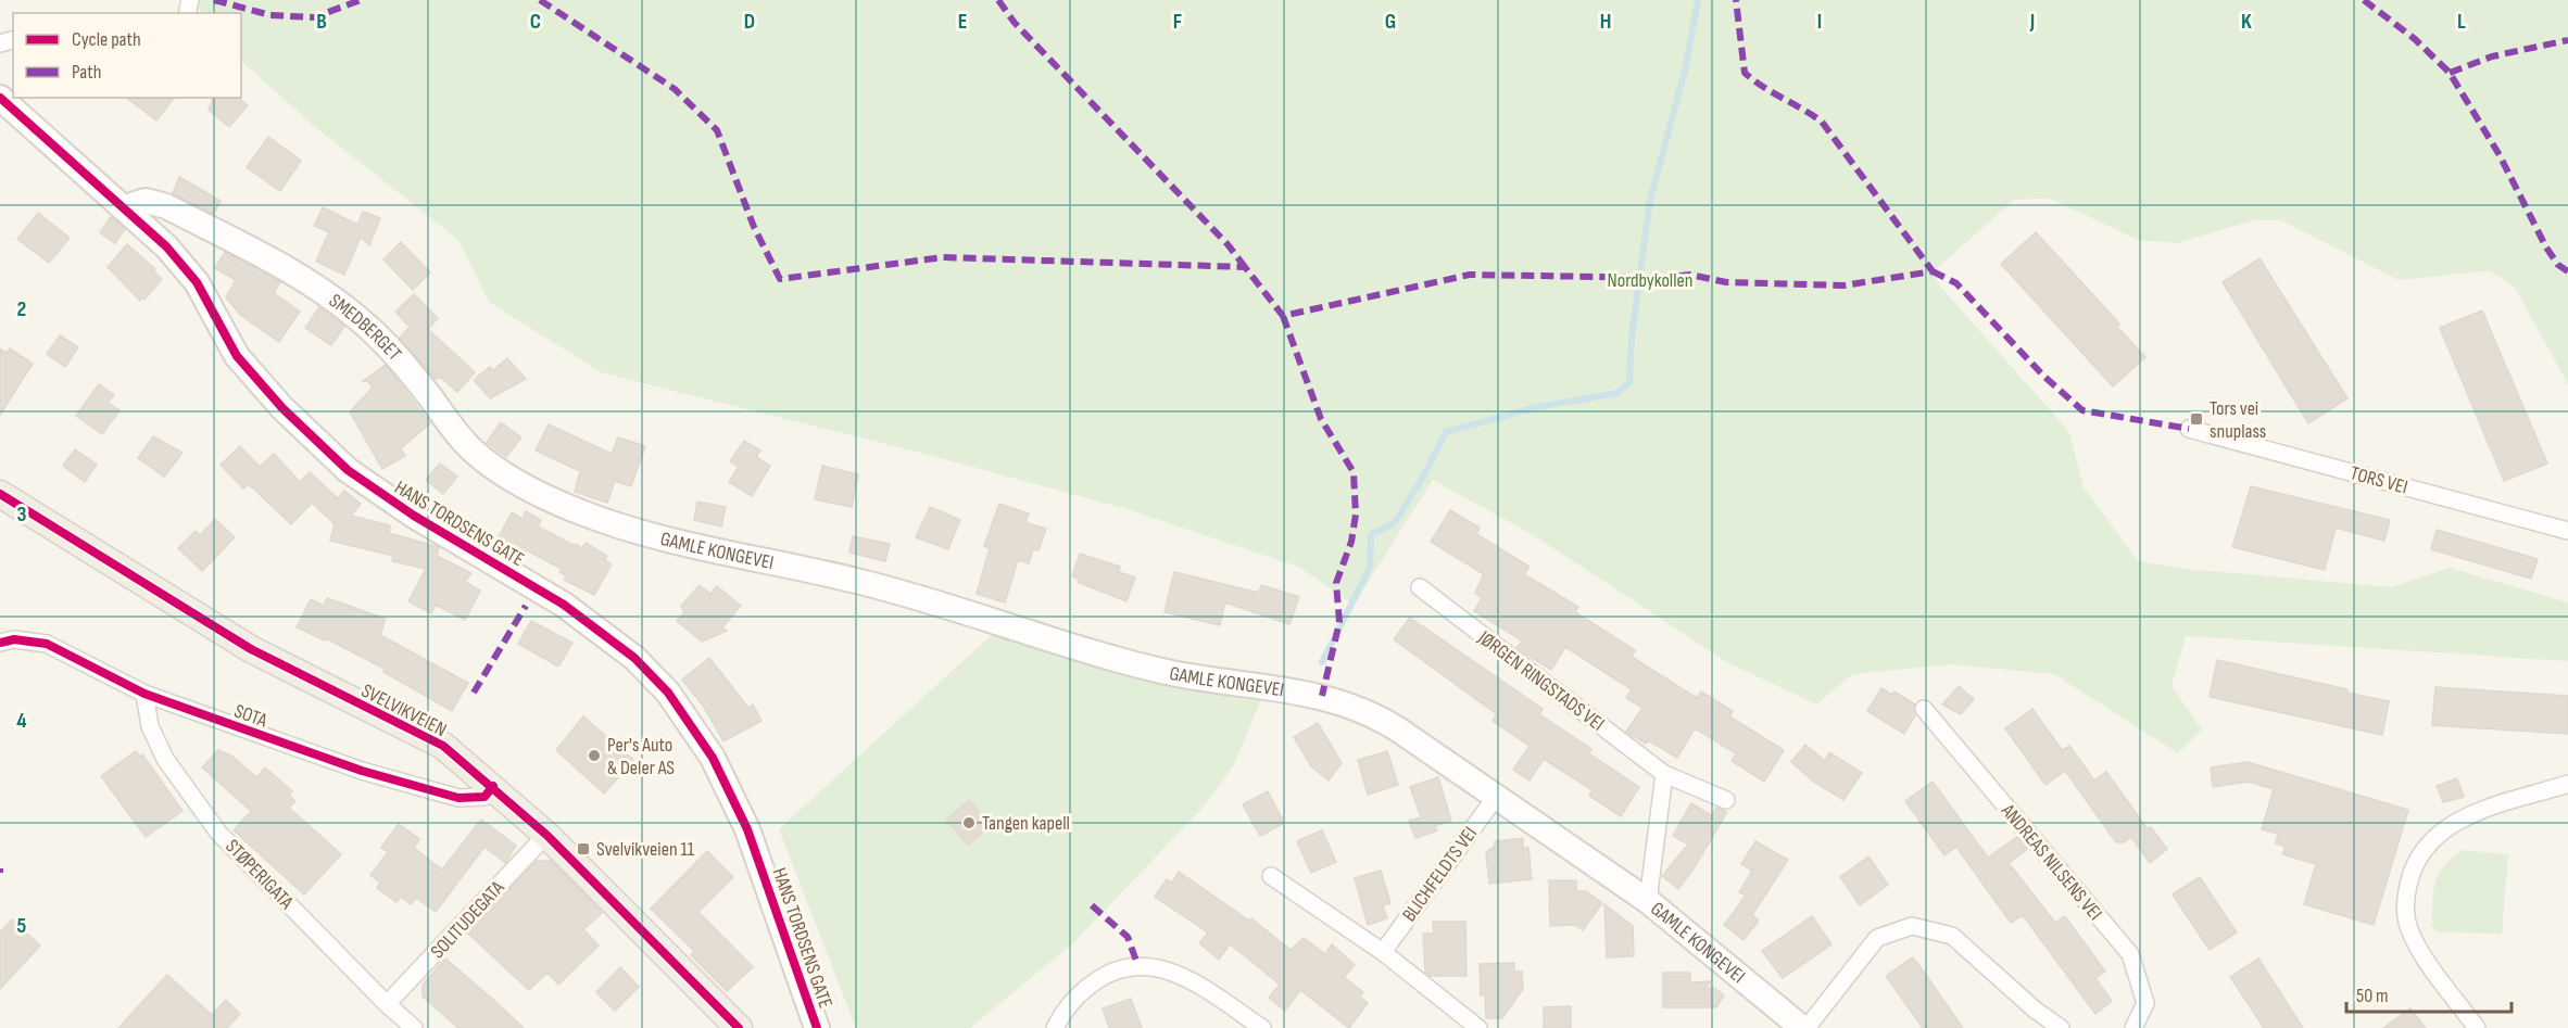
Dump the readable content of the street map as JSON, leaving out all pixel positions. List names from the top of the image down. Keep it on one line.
{"streets":{"main road":["SMEDBERGET","HANS TORDSENS GATE","GAMLE KONGEVEI","SVELVIKVEIEN"],"street":["TORS VEI","JØRGEN RINGSTADS VEI","SOTA","ANDREAS NILSENS VEI","STØPERIGATA","BLICHFELDTS VEI","SOLITUDEGATA"]},"crossings":[["SMEDBERGET","HANS TORDSENS GATE"],["SMEDBERGET","GAMLE KONGEVEI"],["GAMLE KONGEVEI","BLICHFELDTS VEI"],["SVELVIKVEIEN","SOTA"],["SVELVIKVEIEN","SOLITUDEGATA"],["SOTA","STØPERIGATA"],["STØPERIGATA","SOLITUDEGATA"]],"parks":["Nordbykollen"],"places":{"transit":["Tors vei snuplass","Svelvikveien 11"],"other":["Per's Auto & Deler AS","Tangen kapell"]},"legend":["Cycle path","Path"],"scale_bar":"50 m","grid":{"columns":["B","C","D","E","F","G","H","I","J","K","L"],"rows":["2","3","4","5"]}}
